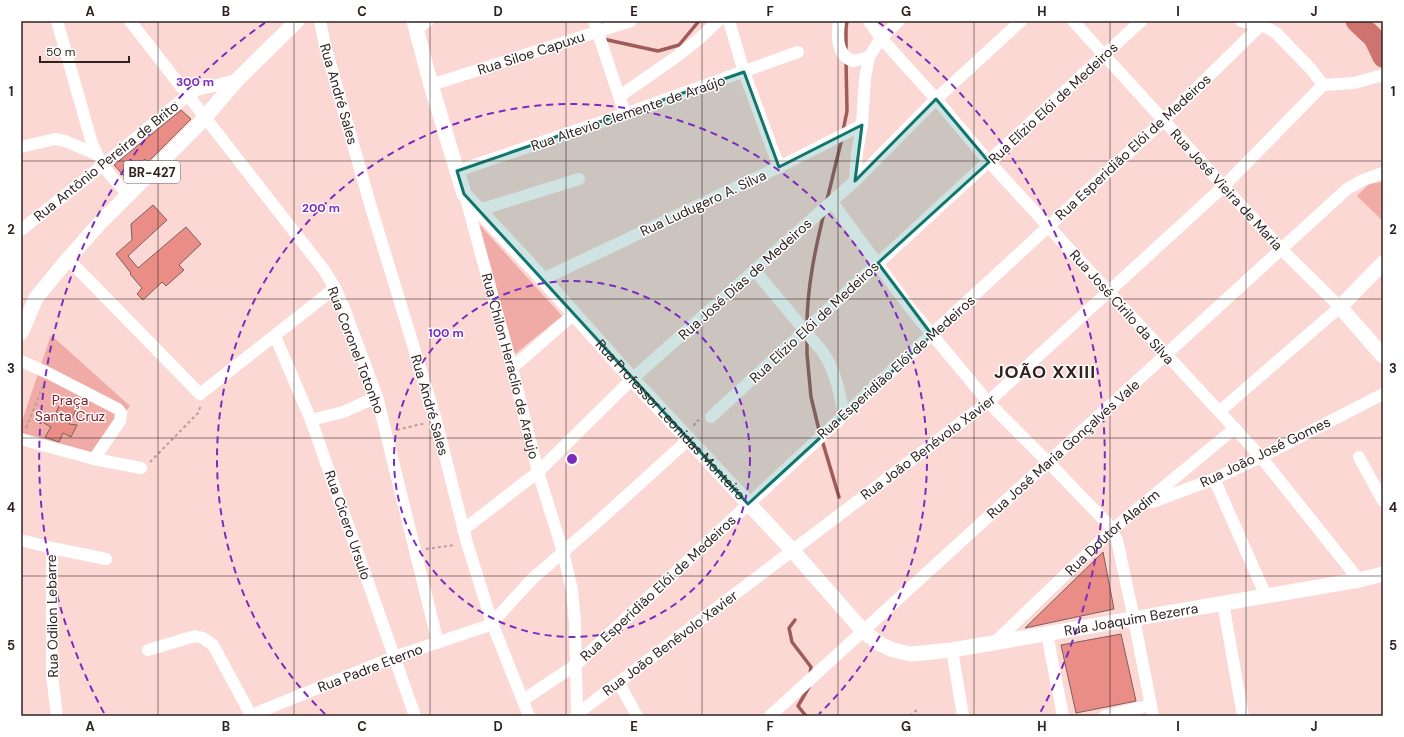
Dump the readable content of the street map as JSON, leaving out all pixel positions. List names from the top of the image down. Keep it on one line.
{"streets":{"main road":["BR-427","Rua José Vieira de Maria","Rua Chilon Heraclio de Araujo","Rua Professor Leonidas Monteiro","Rua Joaquim Bezerra"],"street":["Rua Siloe Capuxu","Rua André Sales","Rua Elízio Elói de Medeiros","Rua Altevio Clemente de Araújo","Rua Esperidião Elói de Medeiros","Rua Antônio Pereira de Brito","Rua Ludugero A. Silva","Rua José Dias de Medeiros","Rua José Cirilo da Silva","Rua Coronel Totonho","Rua João Benévolo Xavier","Rua José Maria Gonçalves Vale","Rua João José Gomes","Rua Cícero Ursulo","Rua Doutor Aladim","Rua Odilon Lebarre","Rua Padre Eterno"]},"crossings":[["Rua Siloe Capuxu","Rua Chilon Heraclio de Araujo"],["Rua André Sales","Rua Esperidião Elói de Medeiros"],["Rua André Sales","Rua José Dias de Medeiros"],["Rua André Sales","Rua Padre Eterno"],["Rua Elízio Elói de Medeiros","Rua José Vieira de Maria"],["Rua Elízio Elói de Medeiros","Rua José Cirilo da Silva"],["Rua Altevio Clemente de Araújo","Rua Chilon Heraclio de Araujo"],["Rua Esperidião Elói de Medeiros","Rua José Vieira de Maria"],["Rua Esperidião Elói de Medeiros","Rua José Cirilo da Silva"],["Rua Esperidião Elói de Medeiros","Rua Chilon Heraclio de Araujo"],["Rua Esperidião Elói de Medeiros","Rua Professor Leonidas Monteiro"],["Rua Antônio Pereira de Brito","BR-427"],["Rua Antônio Pereira de Brito","Rua Coronel Totonho"],["BR-427","Rua Coronel Totonho"],["Rua José Vieira de Maria","Rua João Benévolo Xavier"],["Rua José Vieira de Maria","Rua José Maria Gonçalves Vale"],["Rua Ludugero A. Silva","Rua Professor Leonidas Monteiro"],["Rua José Dias de Medeiros","Rua José Cirilo da Silva"],["Rua José Dias de Medeiros","Rua Chilon Heraclio de Araujo"],["Rua José Dias de Medeiros","Rua Professor Leonidas Monteiro"],["Rua José Cirilo da Silva","Rua João Benévolo Xavier"],["Rua José Cirilo da Silva","Rua José Maria Gonçalves Vale"],["Rua José Cirilo da Silva","Rua João José Gomes"],["Rua José Cirilo da Silva","Rua Doutor Aladim"],["Rua José Cirilo da Silva","Rua Joaquim Bezerra"],["Rua Coronel Totonho","Rua Padre Eterno"],["Rua Chilon Heraclio de Araujo","Rua Professor Leonidas Monteiro"],["Rua Chilon Heraclio de Araujo","Rua João Benévolo Xavier"],["Rua Professor Leonidas Monteiro","Rua João Benévolo Xavier"],["Rua Professor Leonidas Monteiro","Rua José Maria Gonçalves Vale"],["Rua Professor Leonidas Monteiro","Rua Joaquim Bezerra"],["Rua João José Gomes","Rua Doutor Aladim"],["Rua Cícero Ursulo","Rua Padre Eterno"],["Rua Doutor Aladim","Rua Joaquim Bezerra"]],"districts":["JOÃO XXIII"],"parks":["Praça Santa Cruz"],"scale_bar":"50 m","grid":{"columns":["A","B","C","D","E","F","G","H","I","J"],"rows":["1","2","3","4","5"]},"rings":["300 m","200 m","100 m"]}
